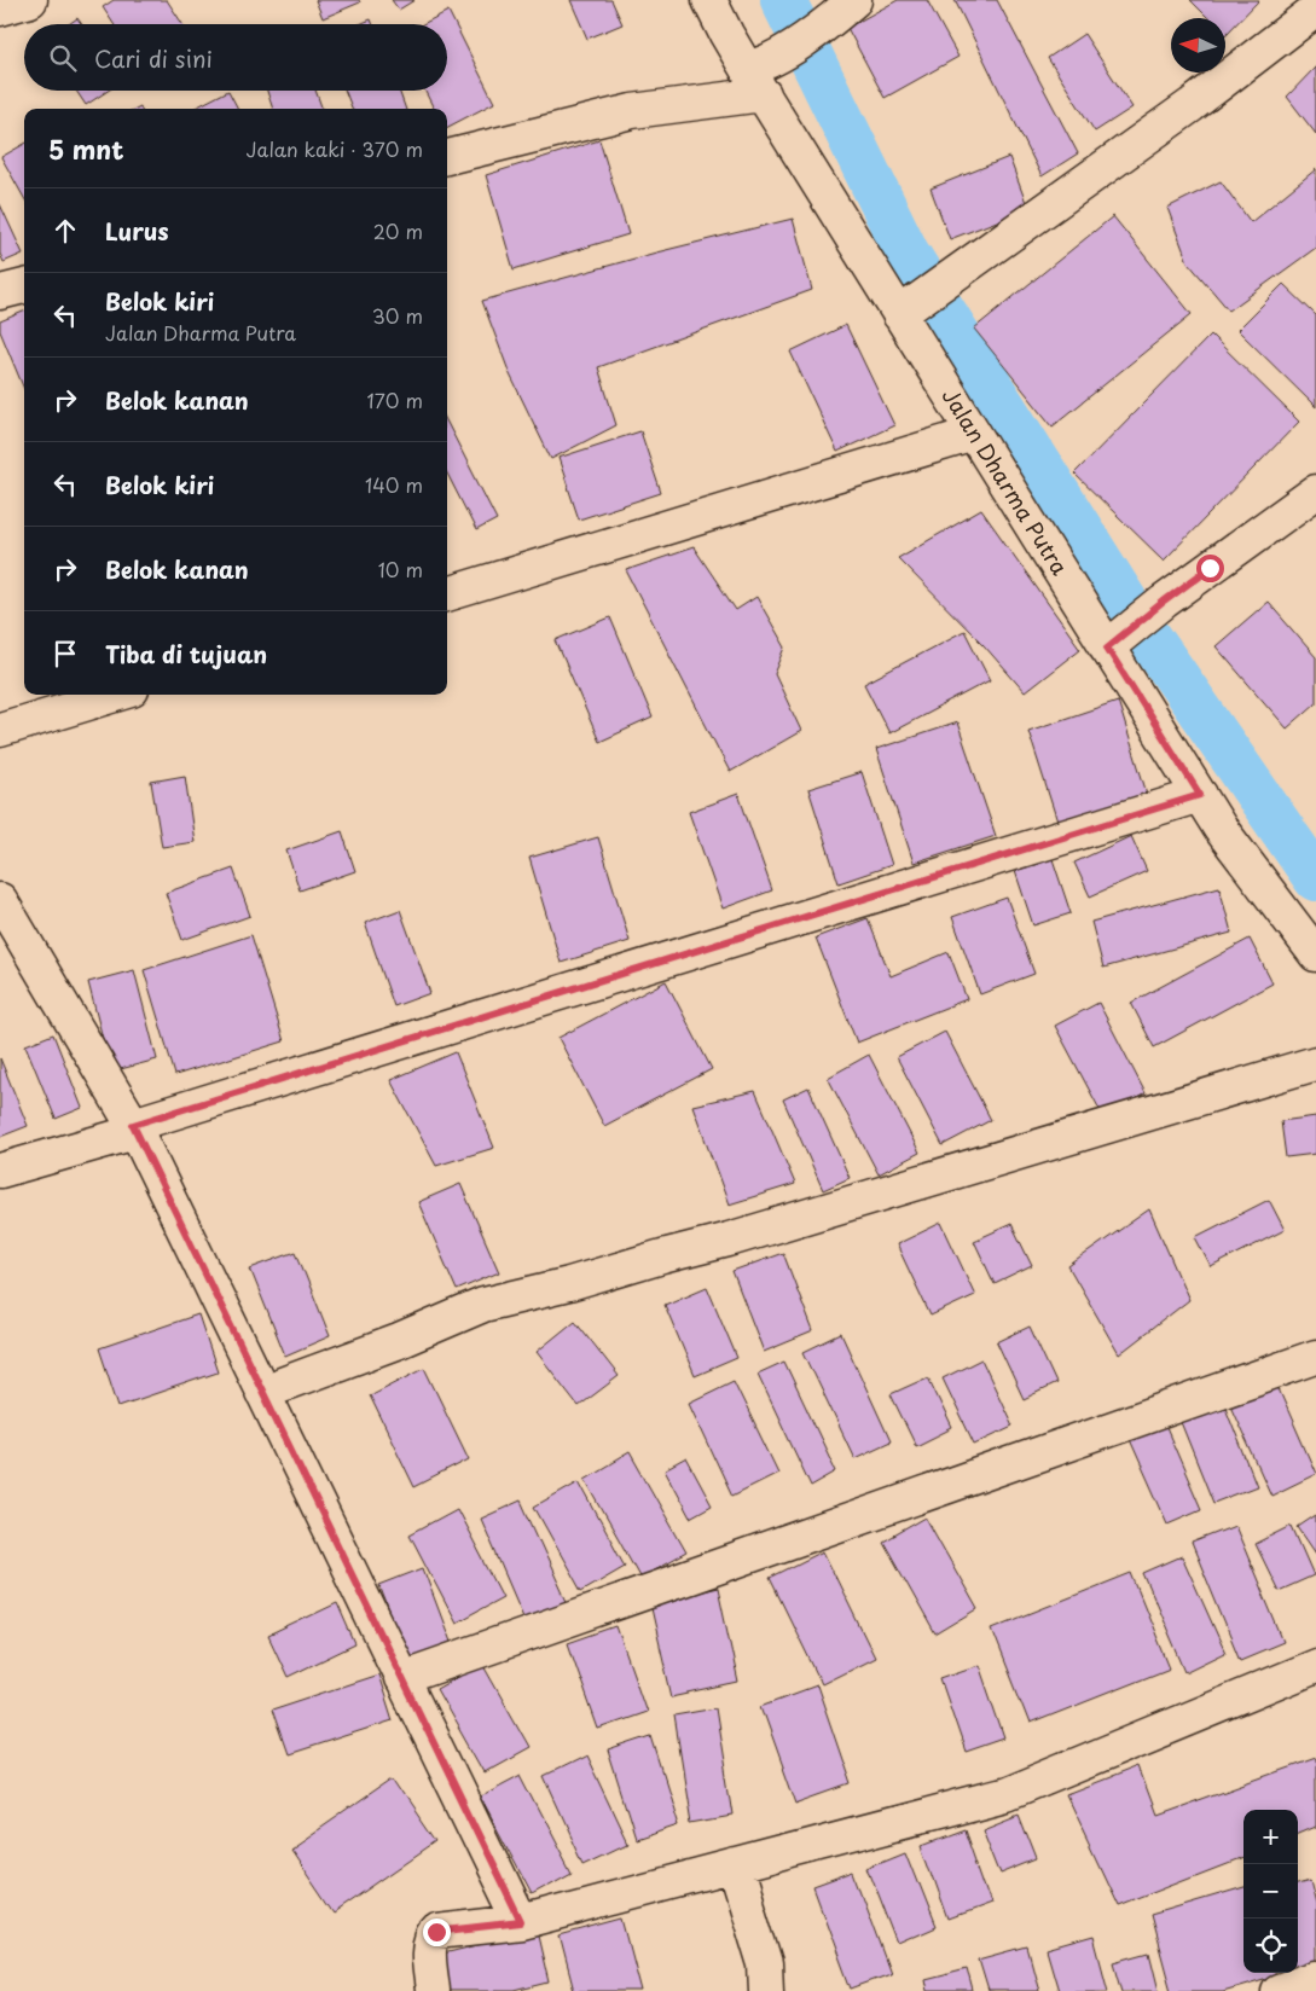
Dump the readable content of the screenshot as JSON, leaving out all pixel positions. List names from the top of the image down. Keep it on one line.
{"streets":{"street":["Jalan Dharma Putra"]},"north":"left","page":{"search":"Cari di sini","heading":["5 mnt","Jalan kaki · 370 m"],"list":[["Lurus","20 m"],["Belok kiri","Jalan Dharma Putra","30 m"],["Belok kanan","170 m"],["Belok kiri","140 m"],["Belok kanan","10 m"],"Tiba di tujuan"],"map_buttons":["+","−"]}}
